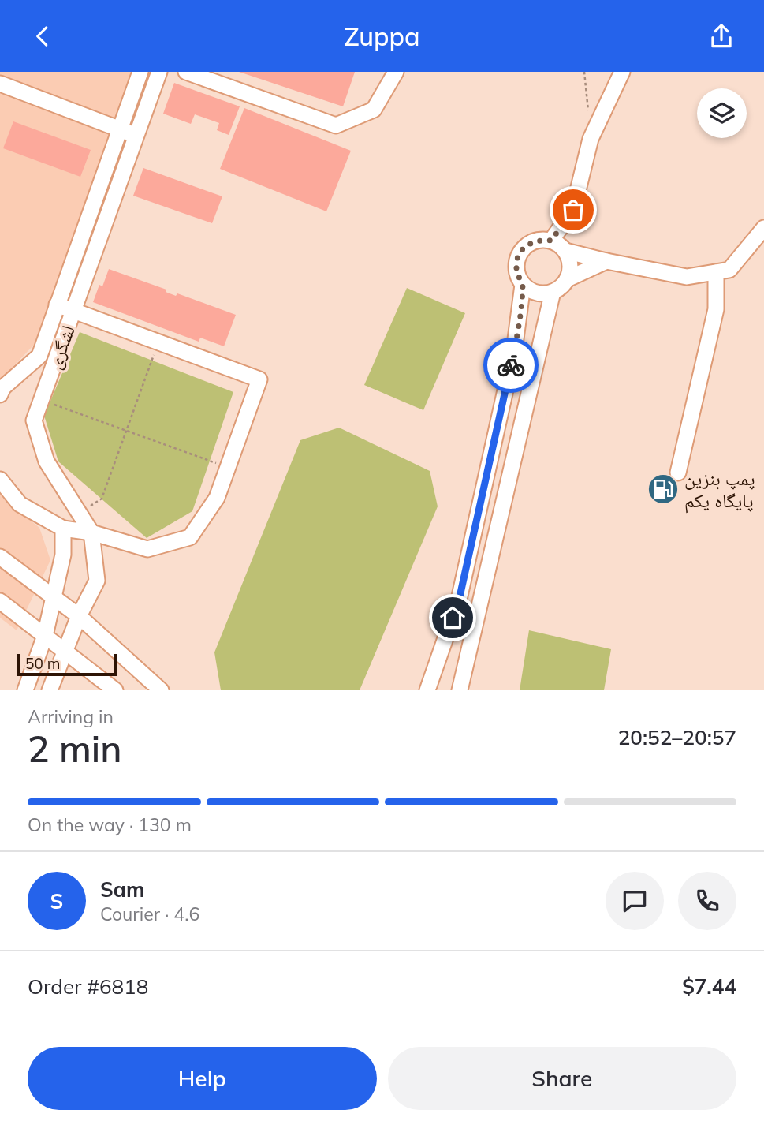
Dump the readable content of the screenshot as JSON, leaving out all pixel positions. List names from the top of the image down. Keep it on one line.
{"streets":{"lane":["لشگری"]},"places":{"fuel station":["پمپ بنزين پايگاه يكم"]},"scale_bar":"50 m","page":{"header":"Zuppa","scale":"50 m","heading":["2 min","Arriving in","20:52–20:57"],"panel":["Sam","Courier · 4.6","Order #6818","$7.44"],"bar":"On the way · 130 m","round":"S","buttons":["Help","Share"]}}
